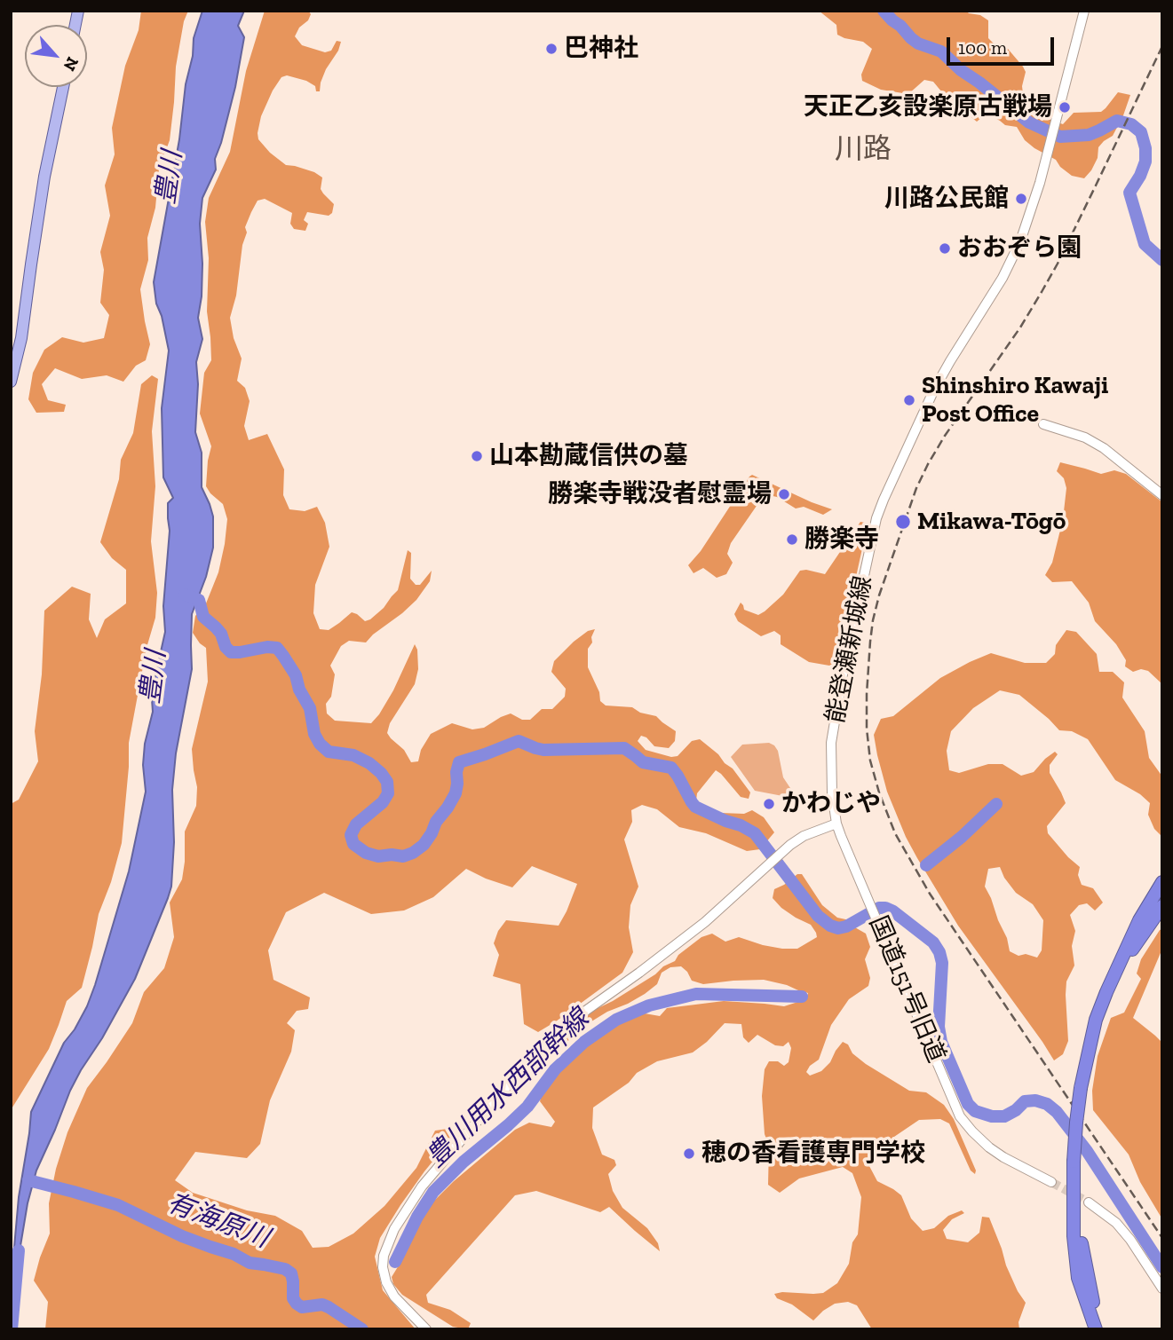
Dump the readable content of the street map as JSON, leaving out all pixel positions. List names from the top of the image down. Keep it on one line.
{"streets":{"main road":["能登瀬新城線","国道151号旧道"]},"crossings":[["能登瀬新城線","国道151号旧道"]],"districts":["川路"],"water":["豊川","豊川用水西部幹線","有海原川"],"places":["巴神社","天正乙亥設楽原古戦場","川路公民館","おおぞら園","Shinshiro Kawaji Post Office","山本勘蔵信供の墓","勝楽寺戦没者慰霊場","Mikawa-Tōgō","勝楽寺","かわじや","穂の香看護専門学校"],"scale_bar":"100 m","north":"bottom right"}
